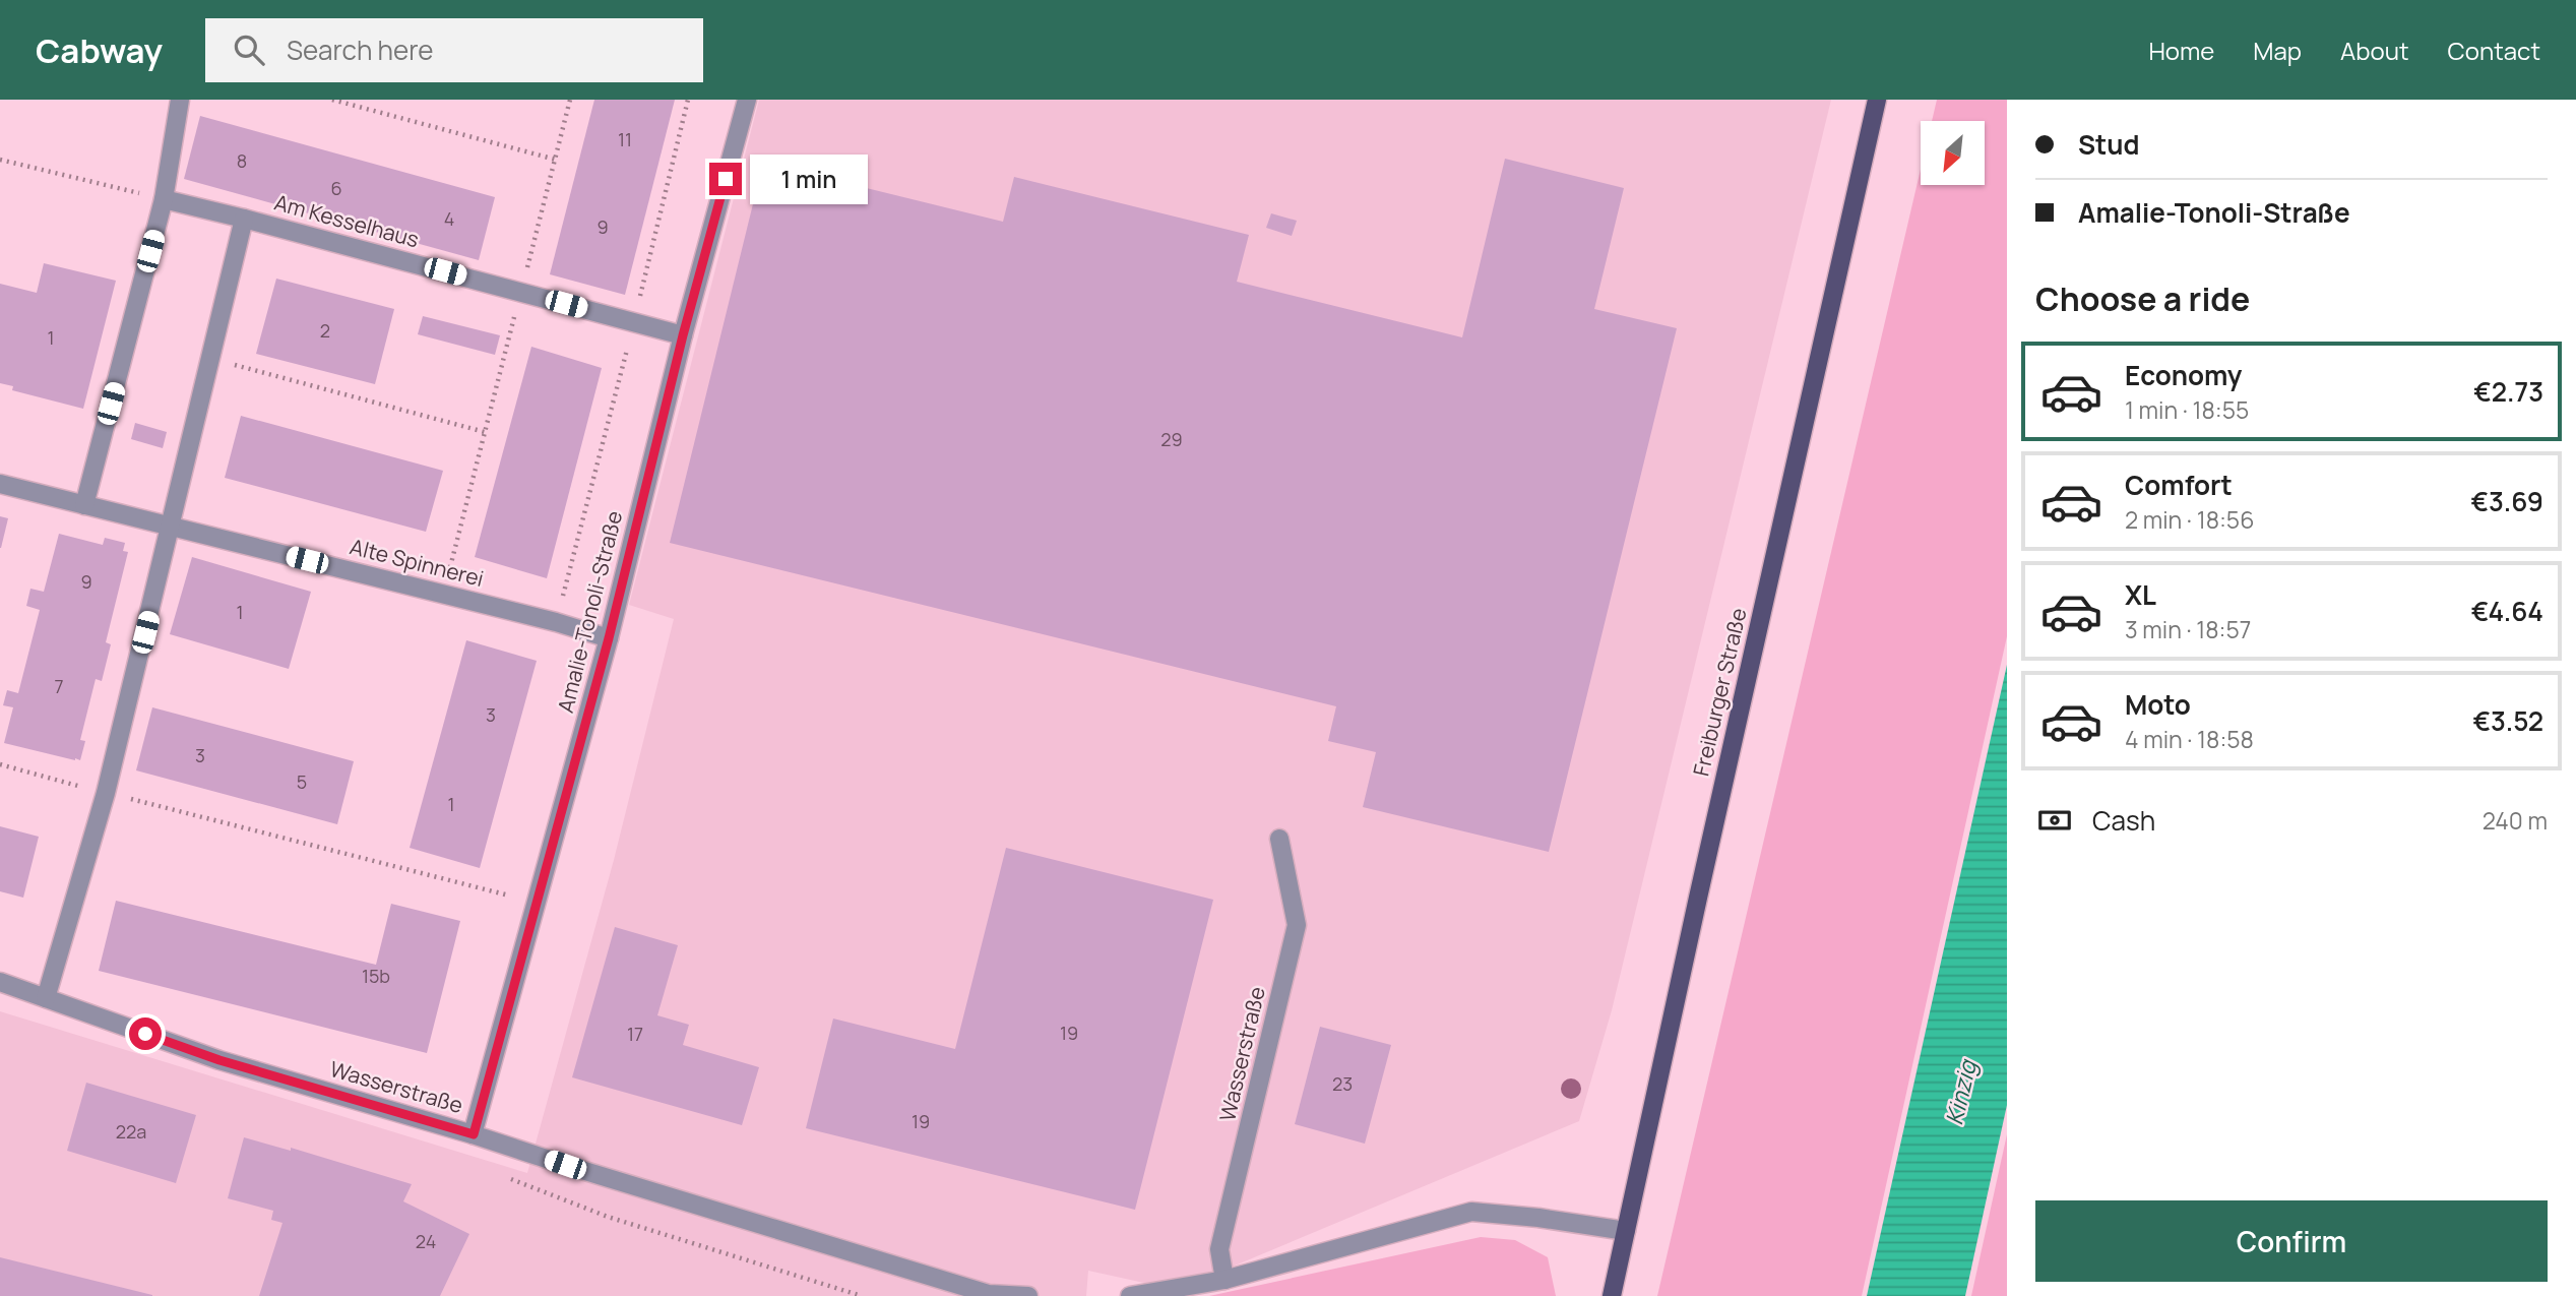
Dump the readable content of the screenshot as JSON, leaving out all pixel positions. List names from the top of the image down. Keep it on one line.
{"streets":{"main road":["Freiburger Straße"],"street":["Am Kesselhaus","Alte Spinnerei","Amalie-Tonoli-Straße","Wasserstraße"]},"crossings":[["Am Kesselhaus","Alte Spinnerei"],["Am Kesselhaus","Amalie-Tonoli-Straße"],["Alte Spinnerei","Amalie-Tonoli-Straße"],["Amalie-Tonoli-Straße","Wasserstraße"]],"water":["Kinzig"],"house_numbers":["11","8","6","4","9","2","1","29","9","1","7","3","3","5","1","15b","19","17","23","19","22a","24"],"north":"bottom left","page":{"header":"Cabway","search":"Search here","nav":["Home","Map","About","Contact"],"banner":["Stud","Amalie-Tonoli-Straße"],"bubble":"1 min","heading":"Choose a ride","list":[{"name":"Economy","note":"1 min · 18:55","value":"€2.73"},{"name":"Comfort","note":"2 min · 18:56","value":"€3.69"},{"name":"XL","note":"3 min · 18:57","value":"€4.64"},{"name":"Moto","note":"4 min · 18:58","value":"€3.52"}],"pay":["Cash","240 m"],"buttons":"Confirm"}}
